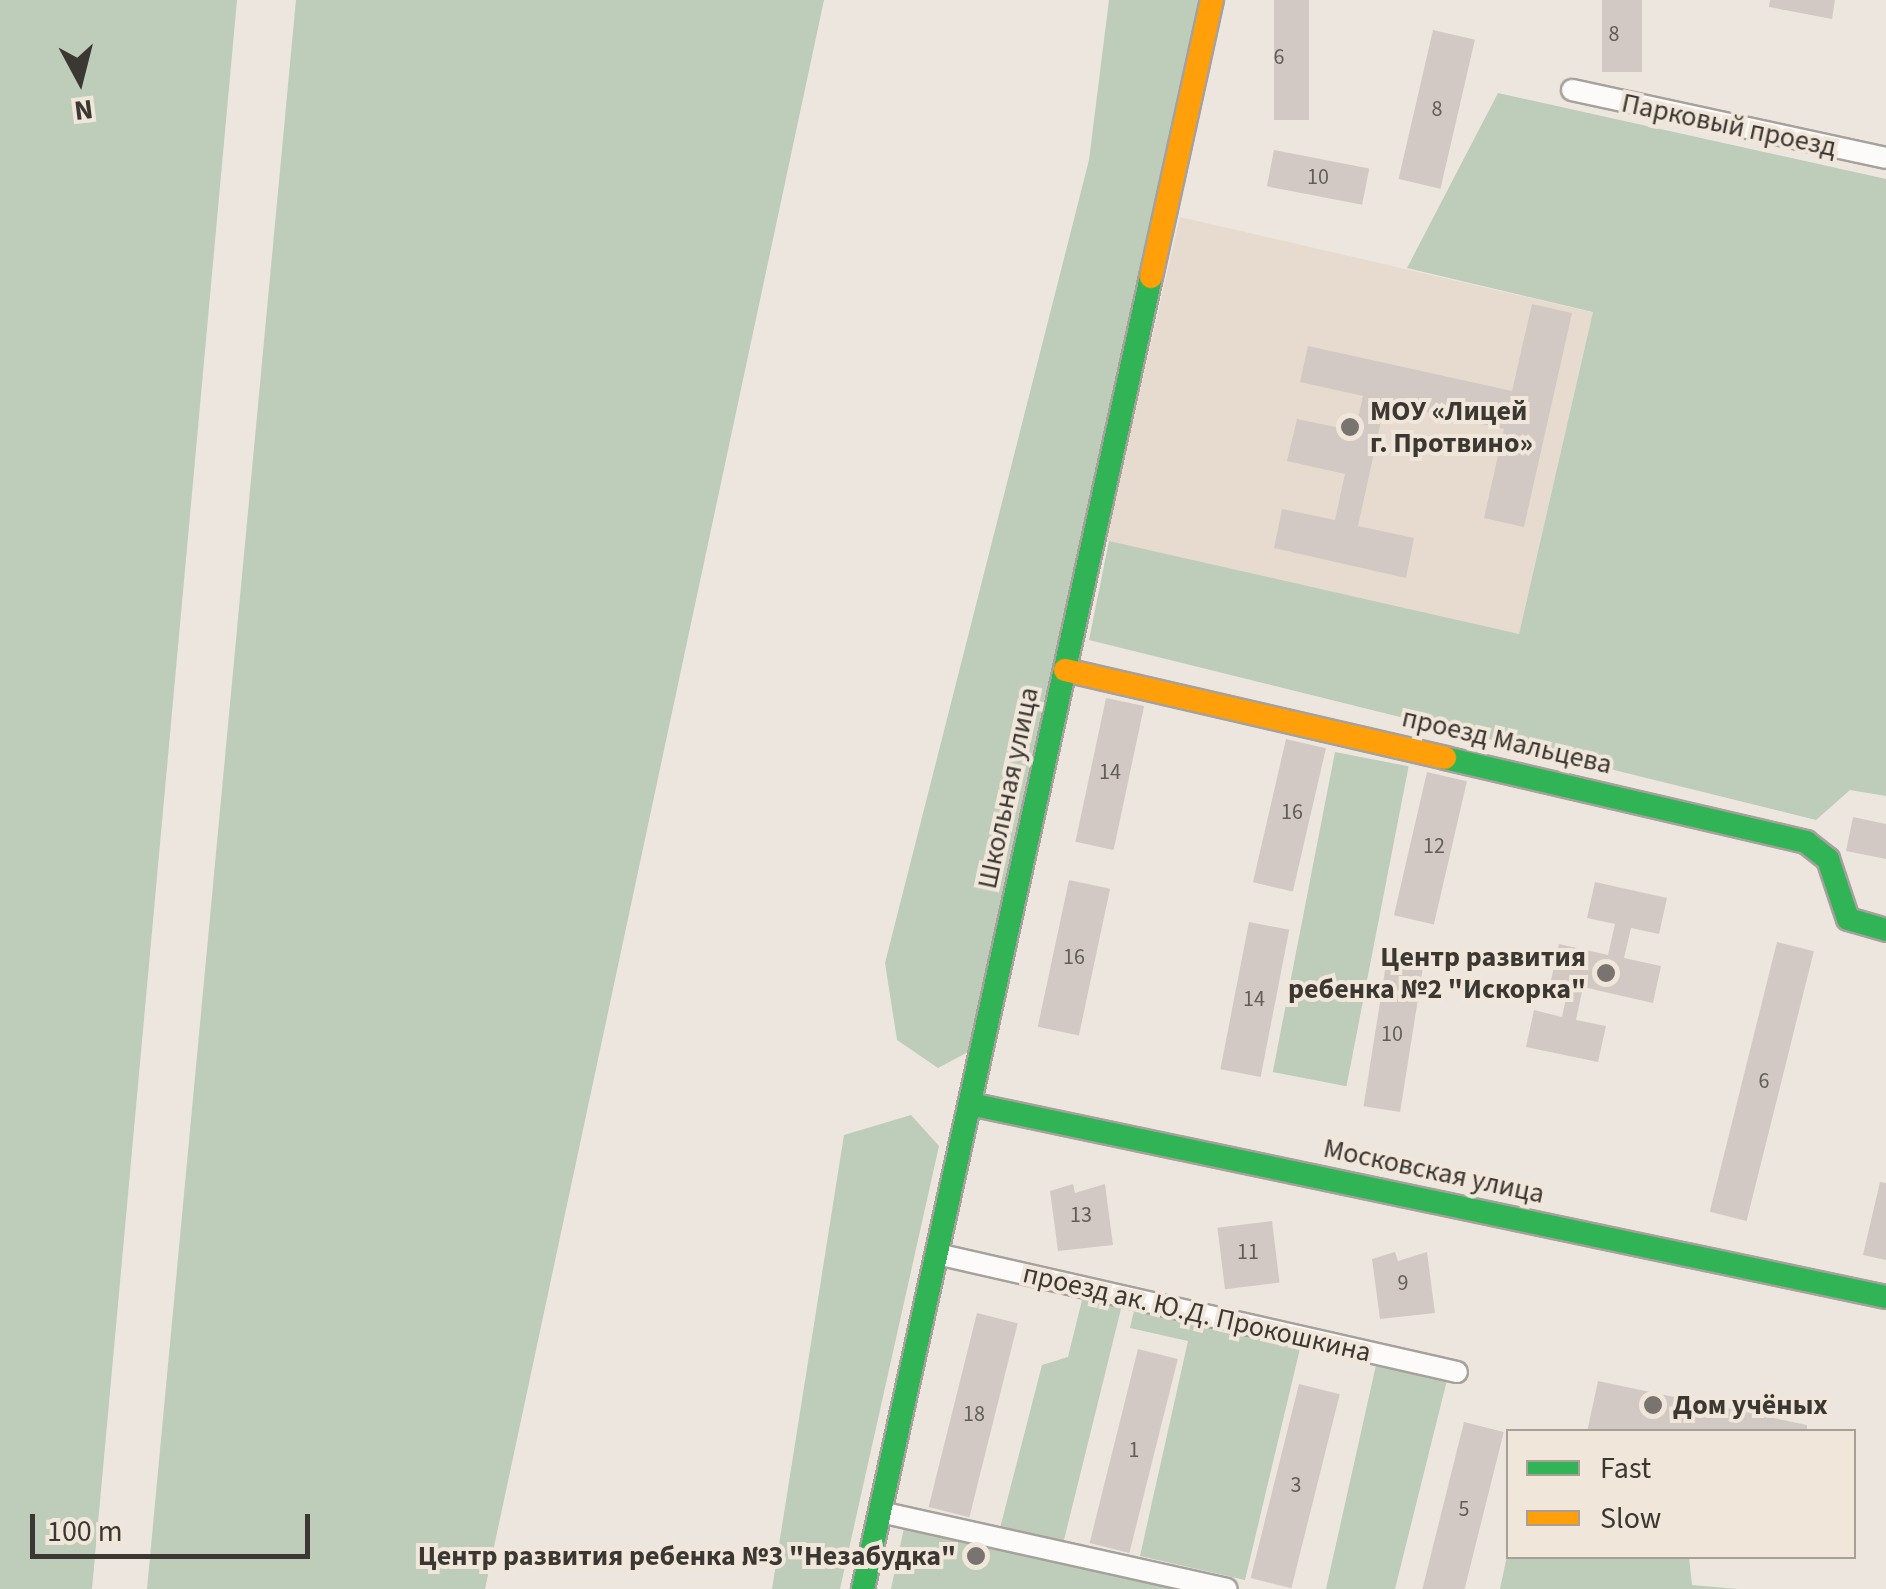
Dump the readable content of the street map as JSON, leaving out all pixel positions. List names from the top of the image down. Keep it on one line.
{"streets":{"street":["Парковый проезд","проезд Мальцева","Школьная улица","Московская улица","проезд ак. Ю.Д. Прокошкина"]},"crossings":[["проезд Мальцева","Школьная улица"],["Школьная улица","Московская улица"],["Школьная улица","проезд ак. Ю.Д. Прокошкина"]],"places":["МОУ «Лицей г. Протвино»","Центр развития ребенка №2 \"Искорка\"","Дом учёных","Центр развития ребенка №3 \"Незабудка\""],"house_numbers":["8","6","8","10","14","16","12","16","14","10","6","13","11","9","18","1","3","5"],"legend":["Fast","Slow"],"scale_bar":"100 m","north":"bottom"}
